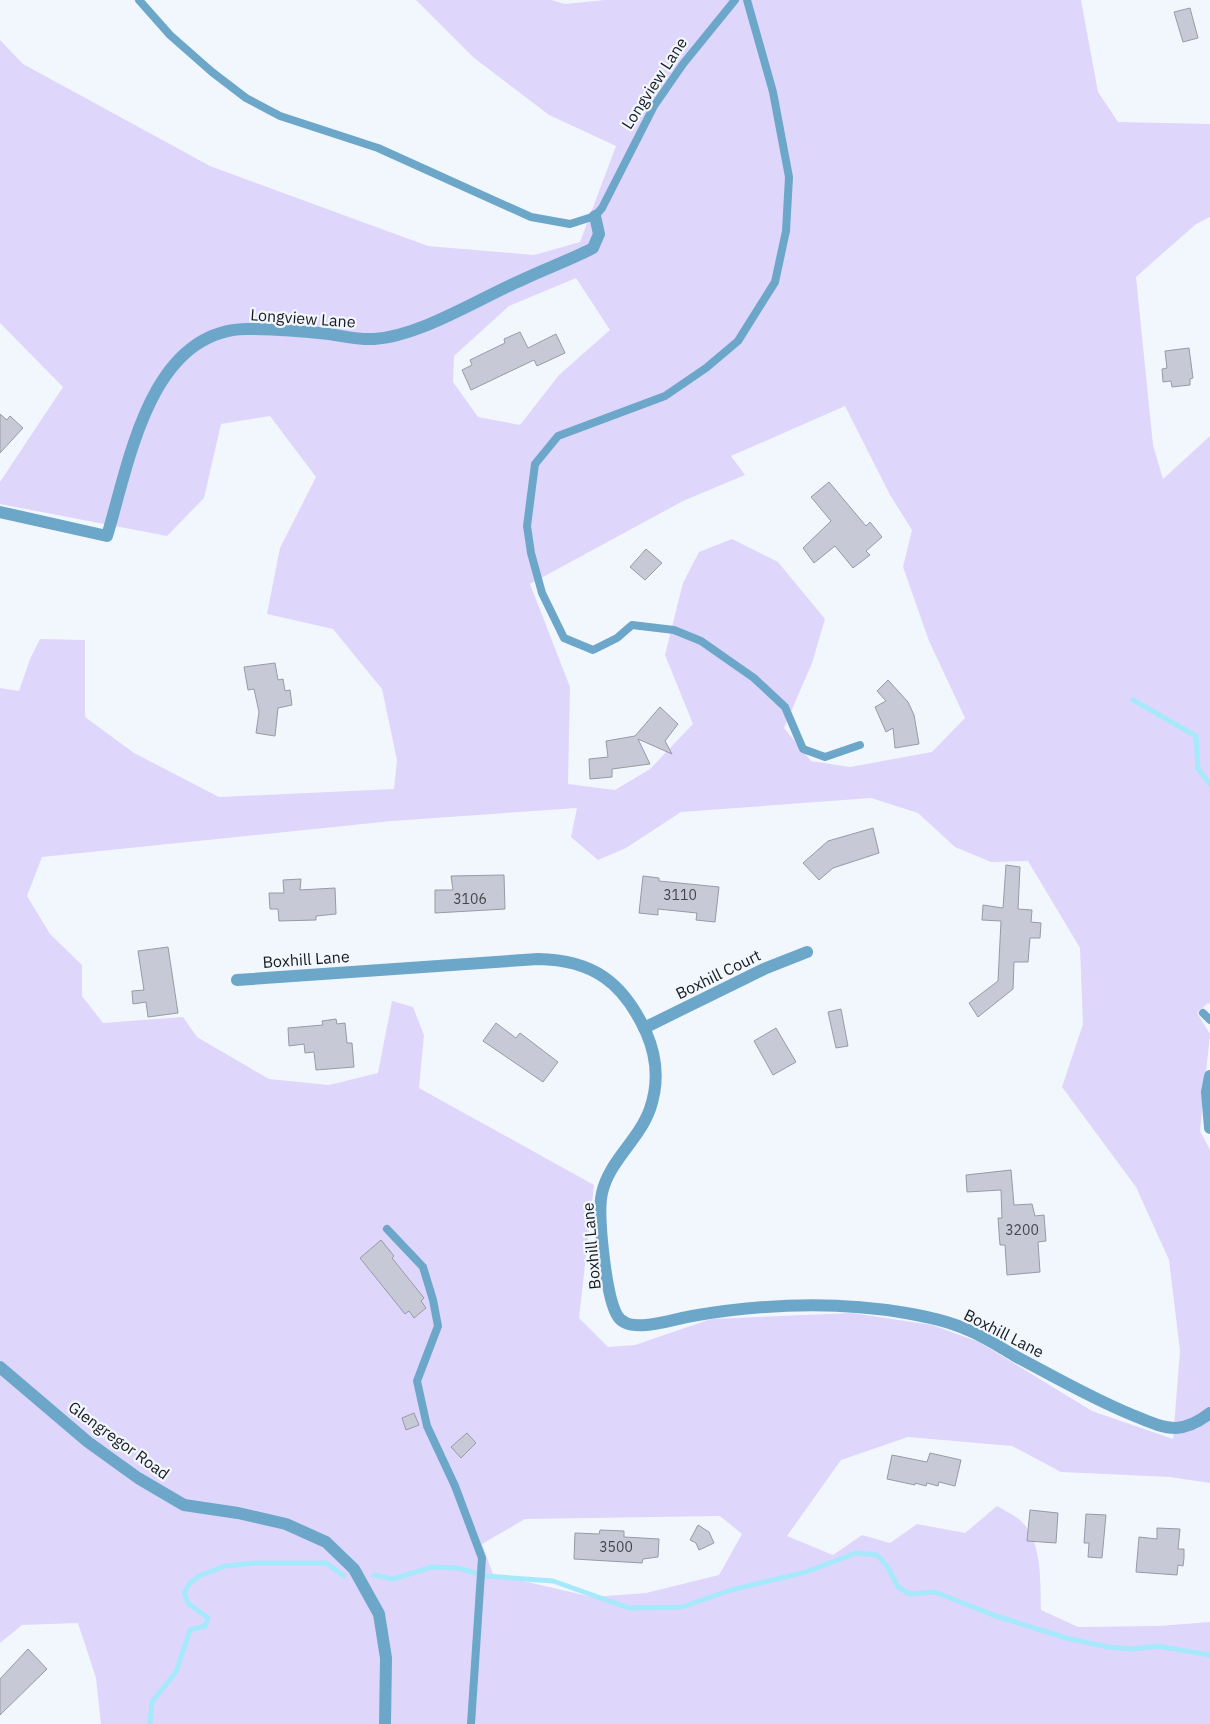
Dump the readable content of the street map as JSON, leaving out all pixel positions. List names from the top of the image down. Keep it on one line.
{"streets":{"street":["Longview Lane","Boxhill Lane","Boxhill Court","Glengregor Road"]},"crossings":[["Boxhill Lane","Boxhill Court"]],"house_numbers":["3110","3106","3200","3500"]}
